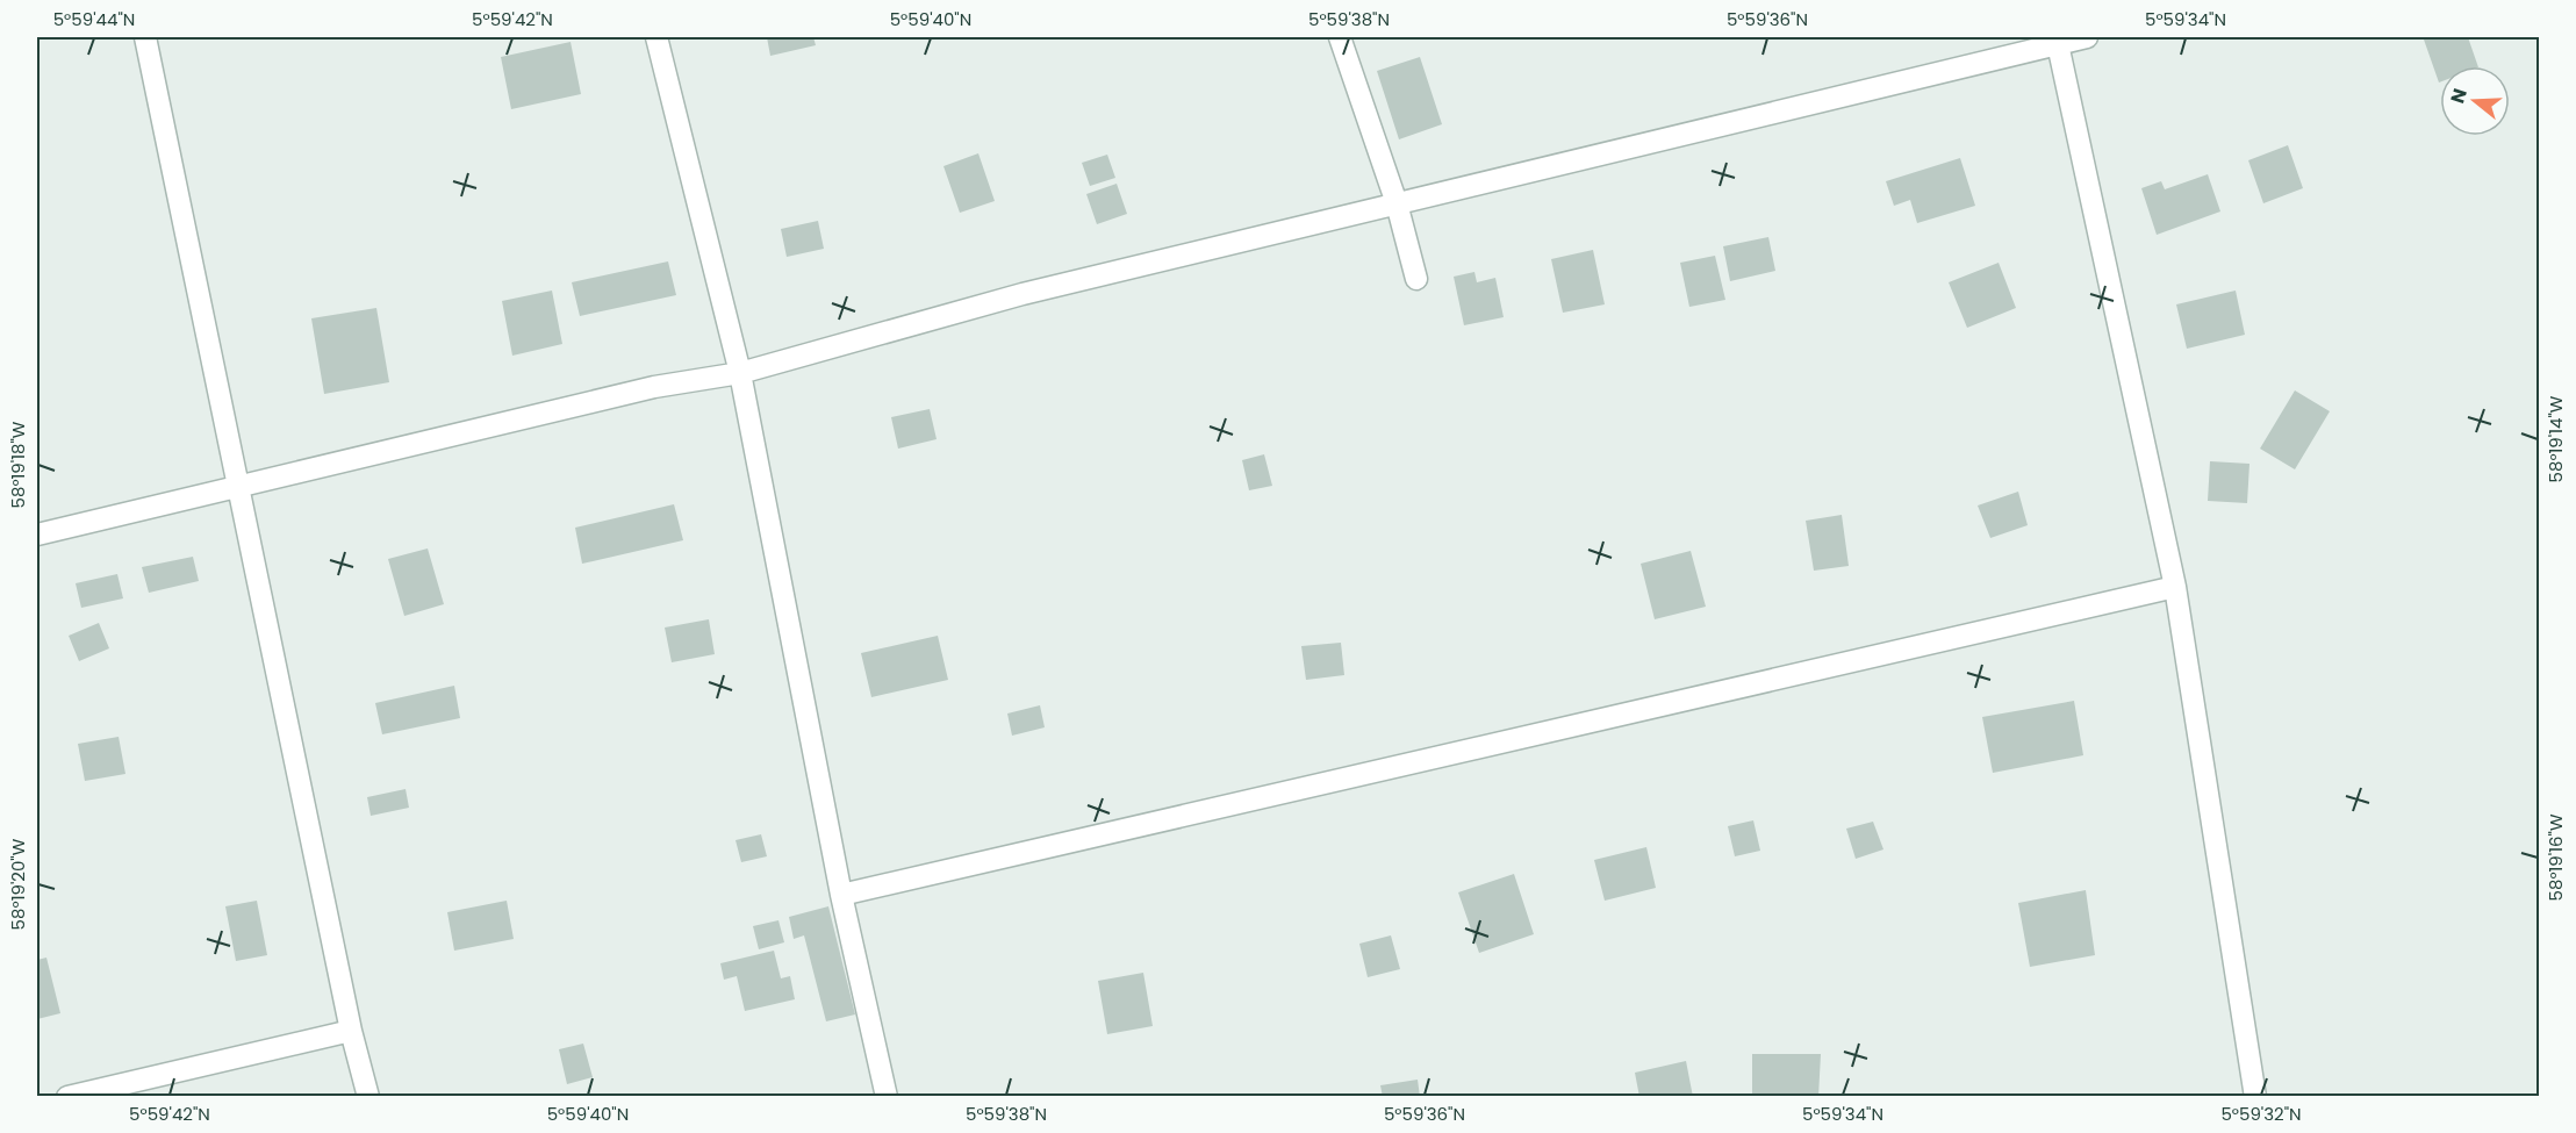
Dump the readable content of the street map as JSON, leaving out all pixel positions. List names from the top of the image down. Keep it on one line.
{"north":"left","coordinates":["5°59'44\"N","5°59'42\"N","5°59'40\"N","5°59'38\"N","5°59'36\"N","5°59'34\"N","58°19'14\"W","58°19'18\"W","58°19'16\"W","58°19'20\"W","5°59'32\"N"]}
